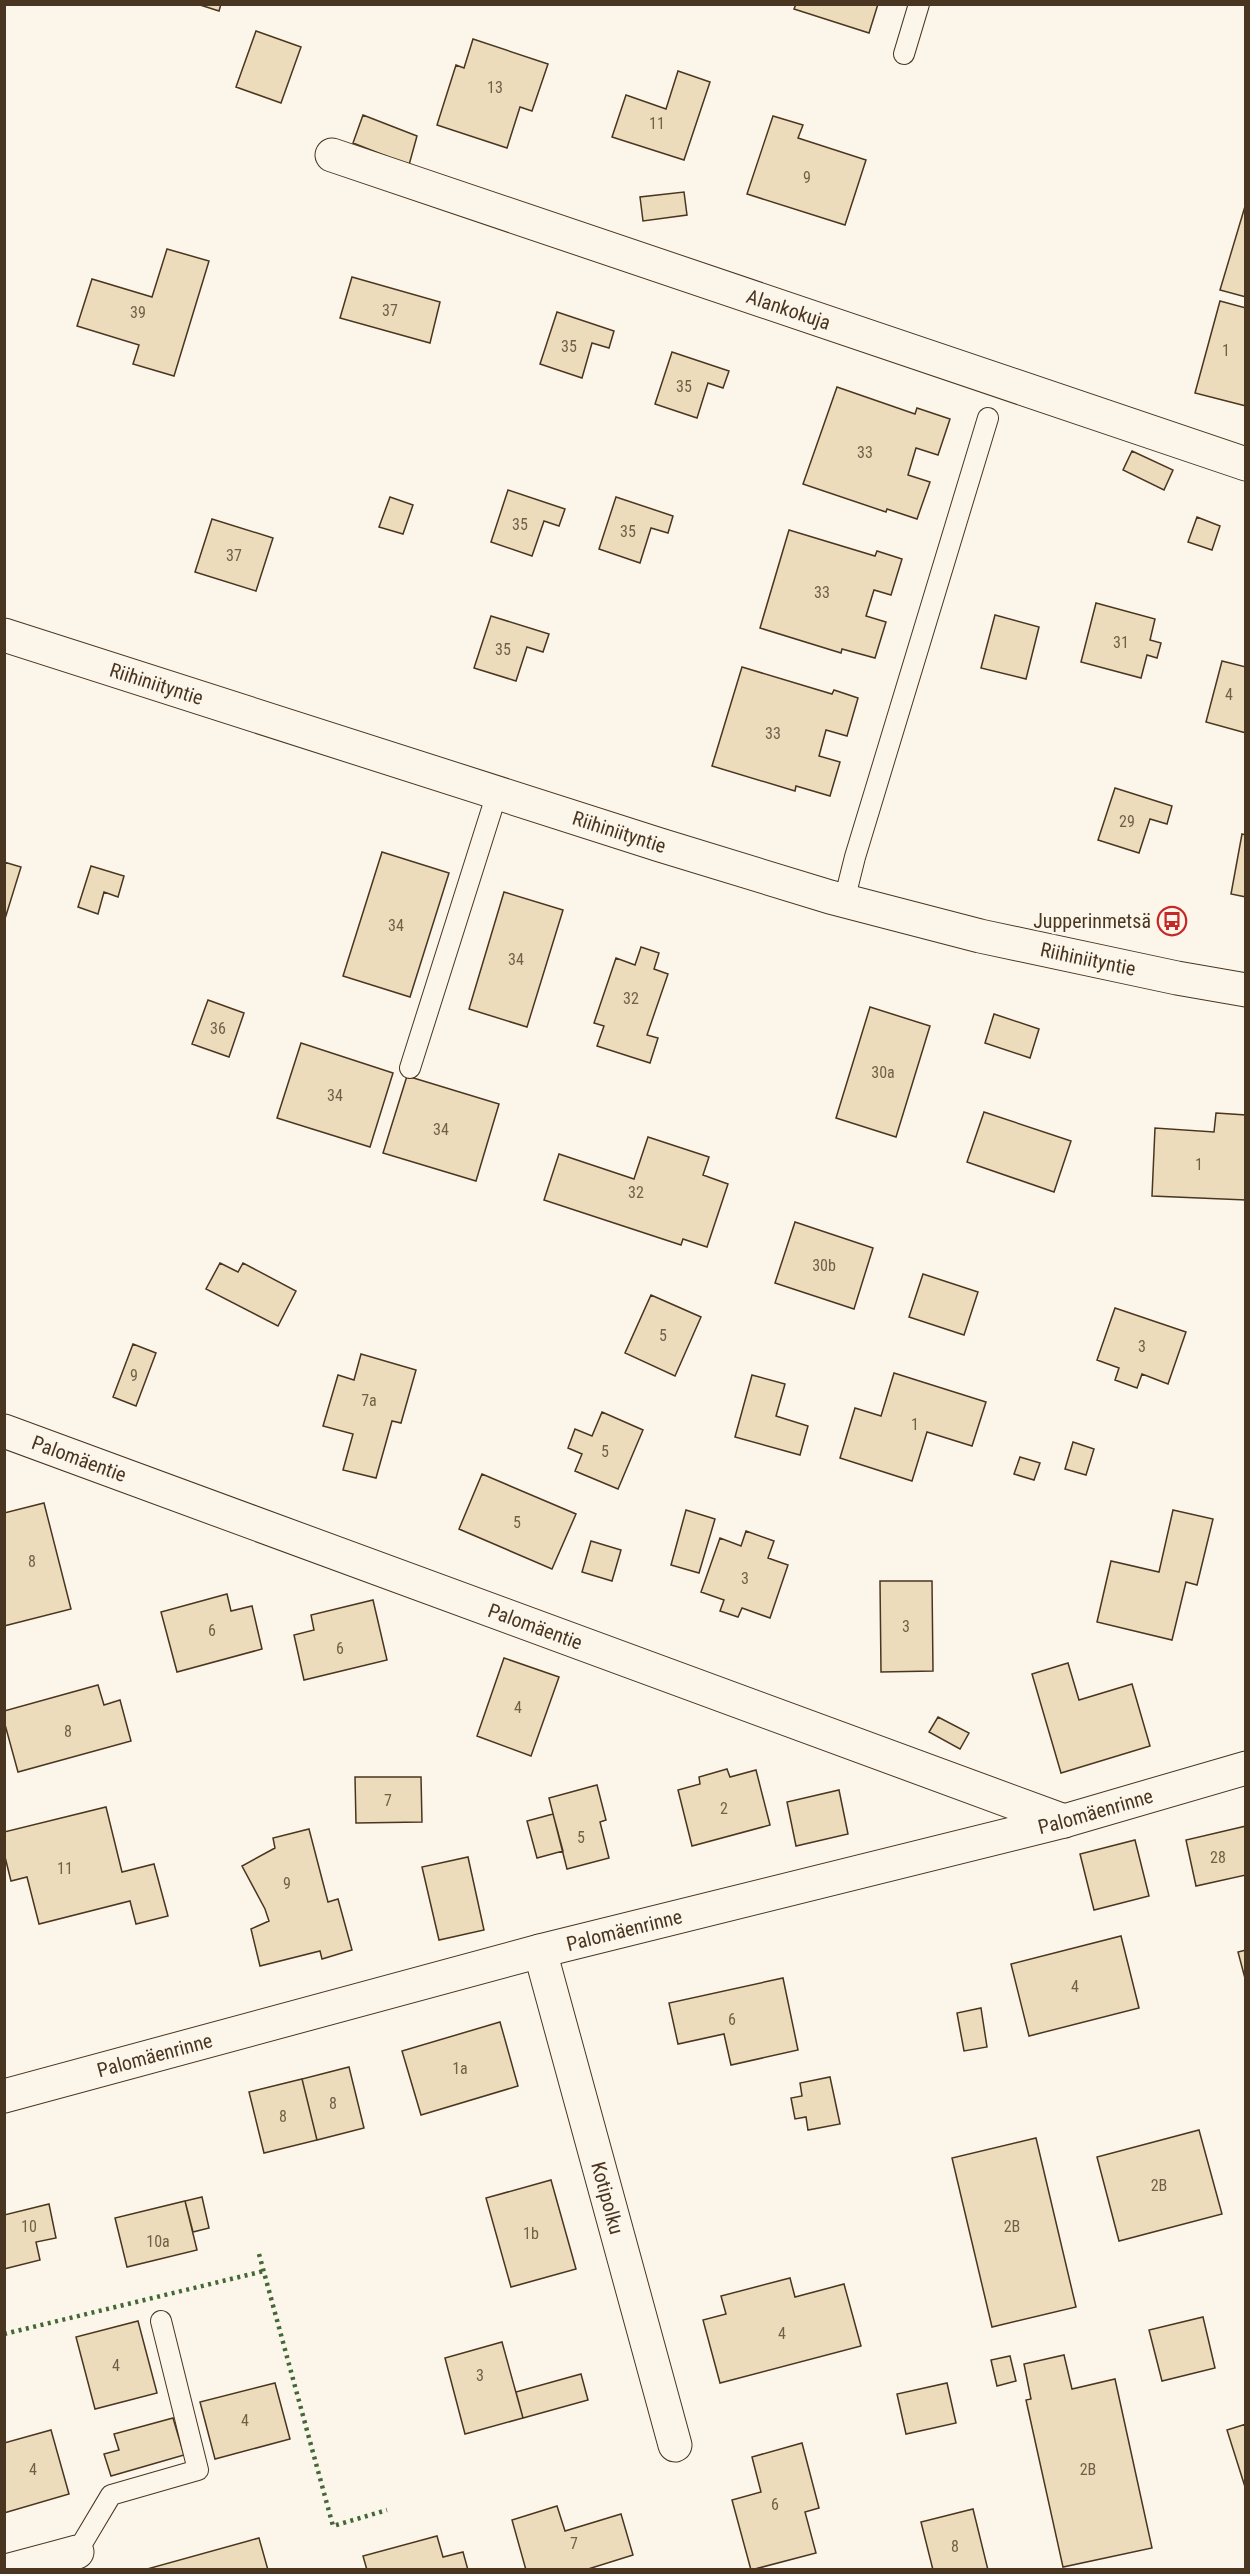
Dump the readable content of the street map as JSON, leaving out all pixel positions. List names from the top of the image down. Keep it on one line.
{"streets":{"street":["Alankokuja","Riihiniityntie","Palomäentie","Palomäenrinne","Kotipolku"]},"crossings":[["Palomäentie","Palomäenrinne"],["Palomäenrinne","Kotipolku"]],"places":{"bus stop":["Jupperinmetsä"]},"house_numbers":["13","11","9","37","39","35","1","35","33","35","35","37","33","31","35","4","33","29","34","34","32","36","30a","34","34","1","32","30b","5","3","9","7a","1","5","5","8","3","3","6","6","4","8","7","2","5","28","11","9","4","6","1a","8","8","2B","10","2B","1b","10a","4","4","3","4","4","2B","6","7","8"]}
